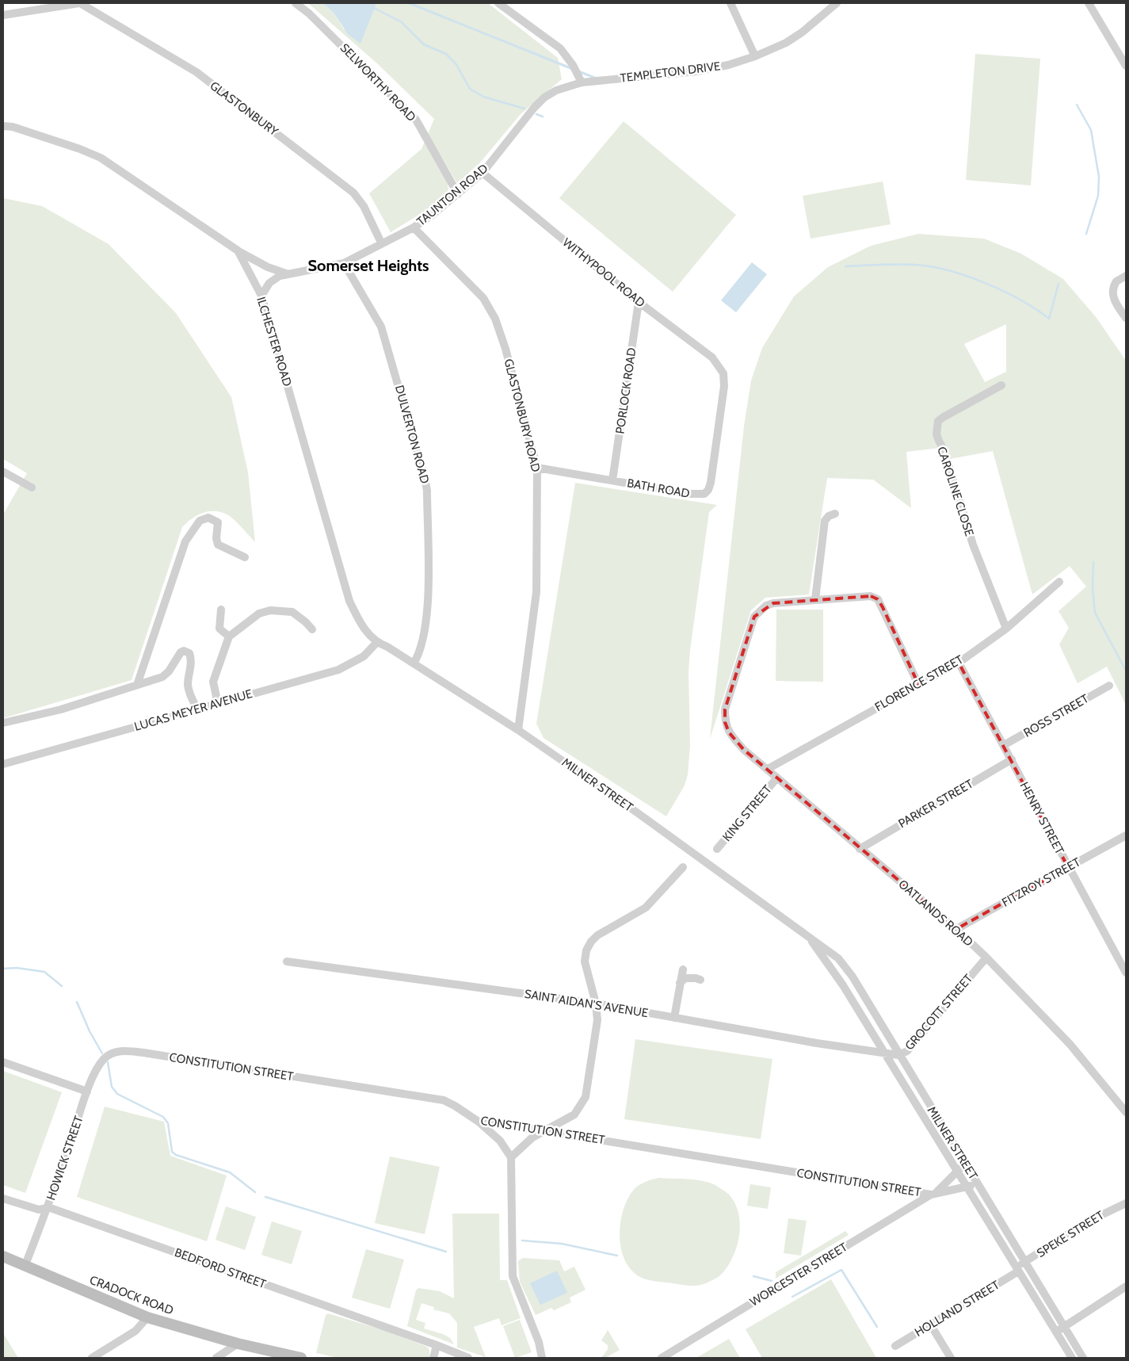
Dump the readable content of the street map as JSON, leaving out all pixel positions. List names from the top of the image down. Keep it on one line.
{"streets":{"main road":["CRADOCK ROAD"],"street":["TEMPLETON DRIVE","SELWORTHY ROAD","GLASTONBURY","TAUNTON ROAD","WITHYPOOL ROAD","ILCHESTER ROAD","PORLOCK ROAD","GLASTONBURY ROAD","DULVERTON ROAD","BATH ROAD","CAROLINE CLOSE","FLORENCE STREET","LUCAS MEYER AVENUE","ROSS STREET","MILNER STREET","PARKER STREET","KING STREET","HENRY STREET","FITZROY STREET","OATLANDS ROAD","SAINT AIDAN'S AVENUE","GROCOTT STREET","CONSTITUTION STREET","HOWICK STREET","SPEKE STREET","BEDFORD STREET","WORCESTER STREET","HOLLAND STREET"]},"crossings":[["TEMPLETON DRIVE","TAUNTON ROAD"],["SELWORTHY ROAD","TAUNTON ROAD"],["GLASTONBURY","TAUNTON ROAD"],["TAUNTON ROAD","WITHYPOOL ROAD"],["TAUNTON ROAD","ILCHESTER ROAD"],["TAUNTON ROAD","GLASTONBURY ROAD"],["TAUNTON ROAD","DULVERTON ROAD"],["WITHYPOOL ROAD","PORLOCK ROAD"],["WITHYPOOL ROAD","BATH ROAD"],["ILCHESTER ROAD","LUCAS MEYER AVENUE"],["ILCHESTER ROAD","MILNER STREET"],["PORLOCK ROAD","BATH ROAD"],["GLASTONBURY ROAD","BATH ROAD"],["GLASTONBURY ROAD","MILNER STREET"],["DULVERTON ROAD","MILNER STREET"],["CAROLINE CLOSE","FLORENCE STREET"],["FLORENCE STREET","HENRY STREET"],["FLORENCE STREET","OATLANDS ROAD"],["LUCAS MEYER AVENUE","MILNER STREET"],["ROSS STREET","HENRY STREET"],["MILNER STREET","SAINT AIDAN'S AVENUE"],["MILNER STREET","GROCOTT STREET"],["MILNER STREET","SPEKE STREET"],["MILNER STREET","WORCESTER STREET"],["MILNER STREET","HOLLAND STREET"],["PARKER STREET","HENRY STREET"],["PARKER STREET","OATLANDS ROAD"],["KING STREET","OATLANDS ROAD"],["HENRY STREET","FITZROY STREET"],["FITZROY STREET","OATLANDS ROAD"],["OATLANDS ROAD","GROCOTT STREET"],["SAINT AIDAN'S AVENUE","GROCOTT STREET"],["CONSTITUTION STREET","HOWICK STREET"],["CONSTITUTION STREET","WORCESTER STREET"],["HOWICK STREET","BEDFORD STREET"],["HOWICK STREET","CRADOCK ROAD"],["SPEKE STREET","HOLLAND STREET"]],"districts":["Somerset Heights"]}
